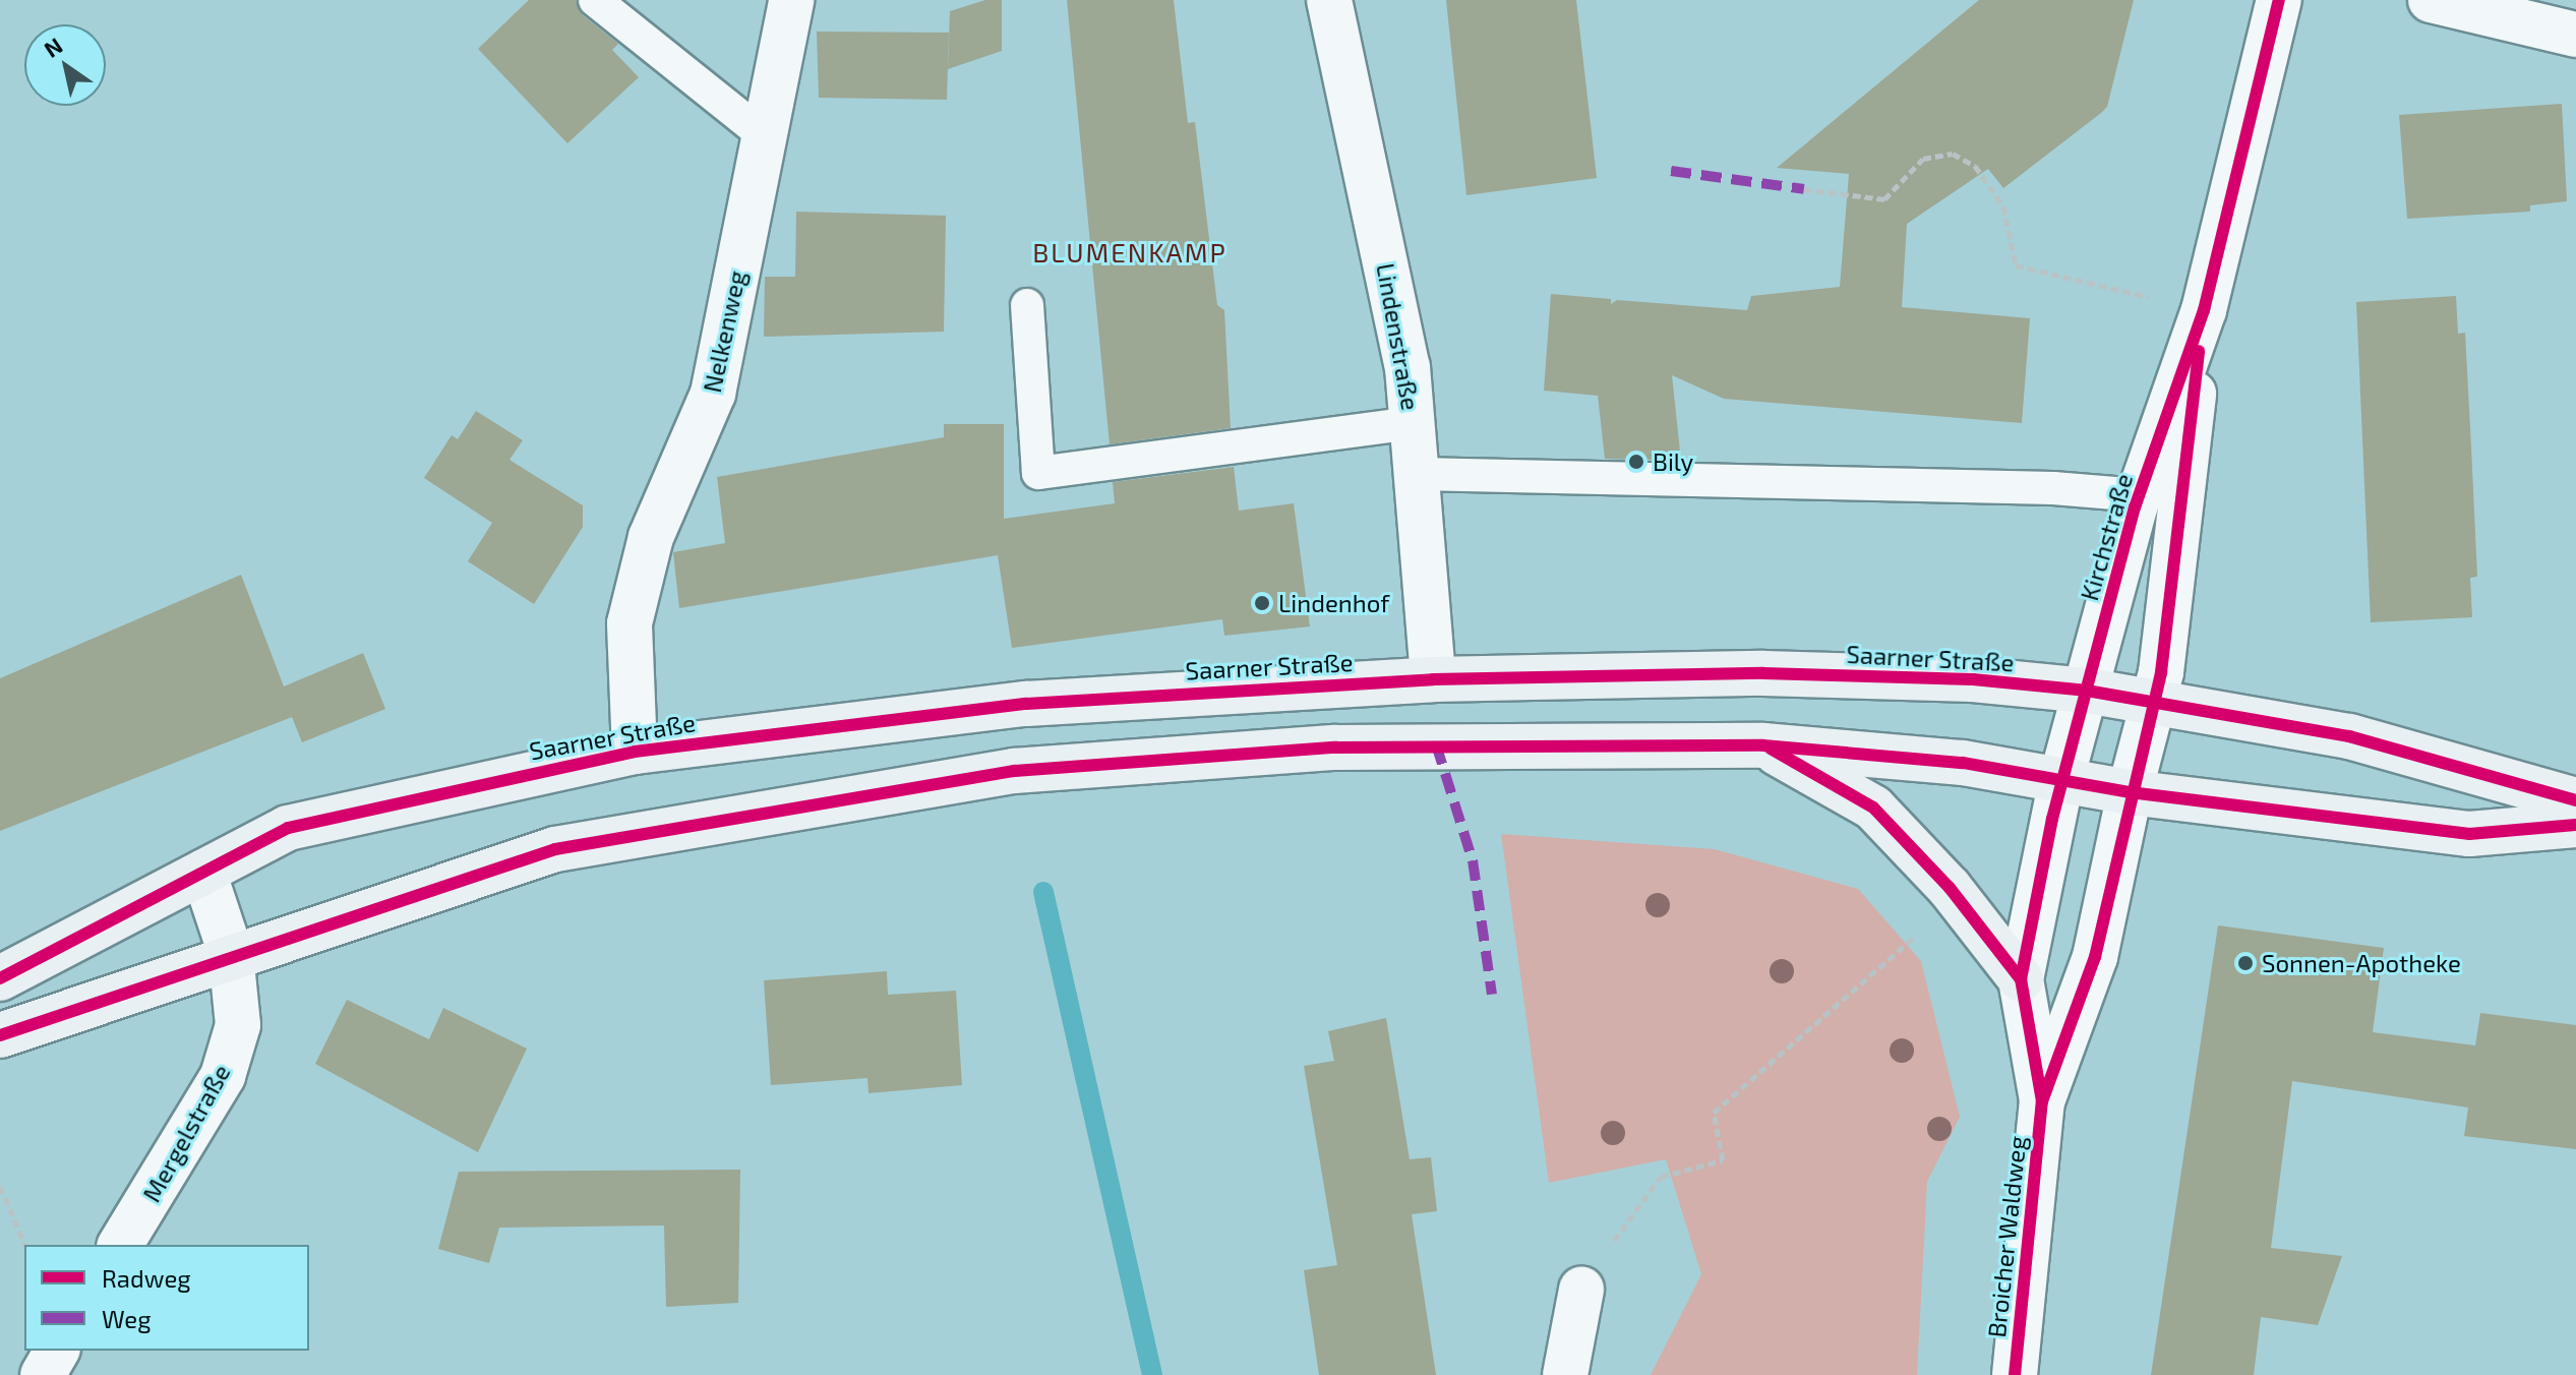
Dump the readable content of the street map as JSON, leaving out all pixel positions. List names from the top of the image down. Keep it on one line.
{"streets":{"main road":["Saarner Straße"],"street":["Nelkenweg","Lindenstraße","Kirchstraße","Mergelstraße","Broicher Waldweg"]},"crossings":[["Nelkenweg","Saarner Straße"],["Lindenstraße","Saarner Straße"],["Kirchstraße","Saarner Straße"],["Kirchstraße","Broicher Waldweg"],["Saarner Straße","Mergelstraße"]],"districts":["BLUMENKAMP"],"places":["Bily","Lindenhof","Sonnen-Apotheke"],"legend":["Radweg","Weg"],"north":"top left"}
